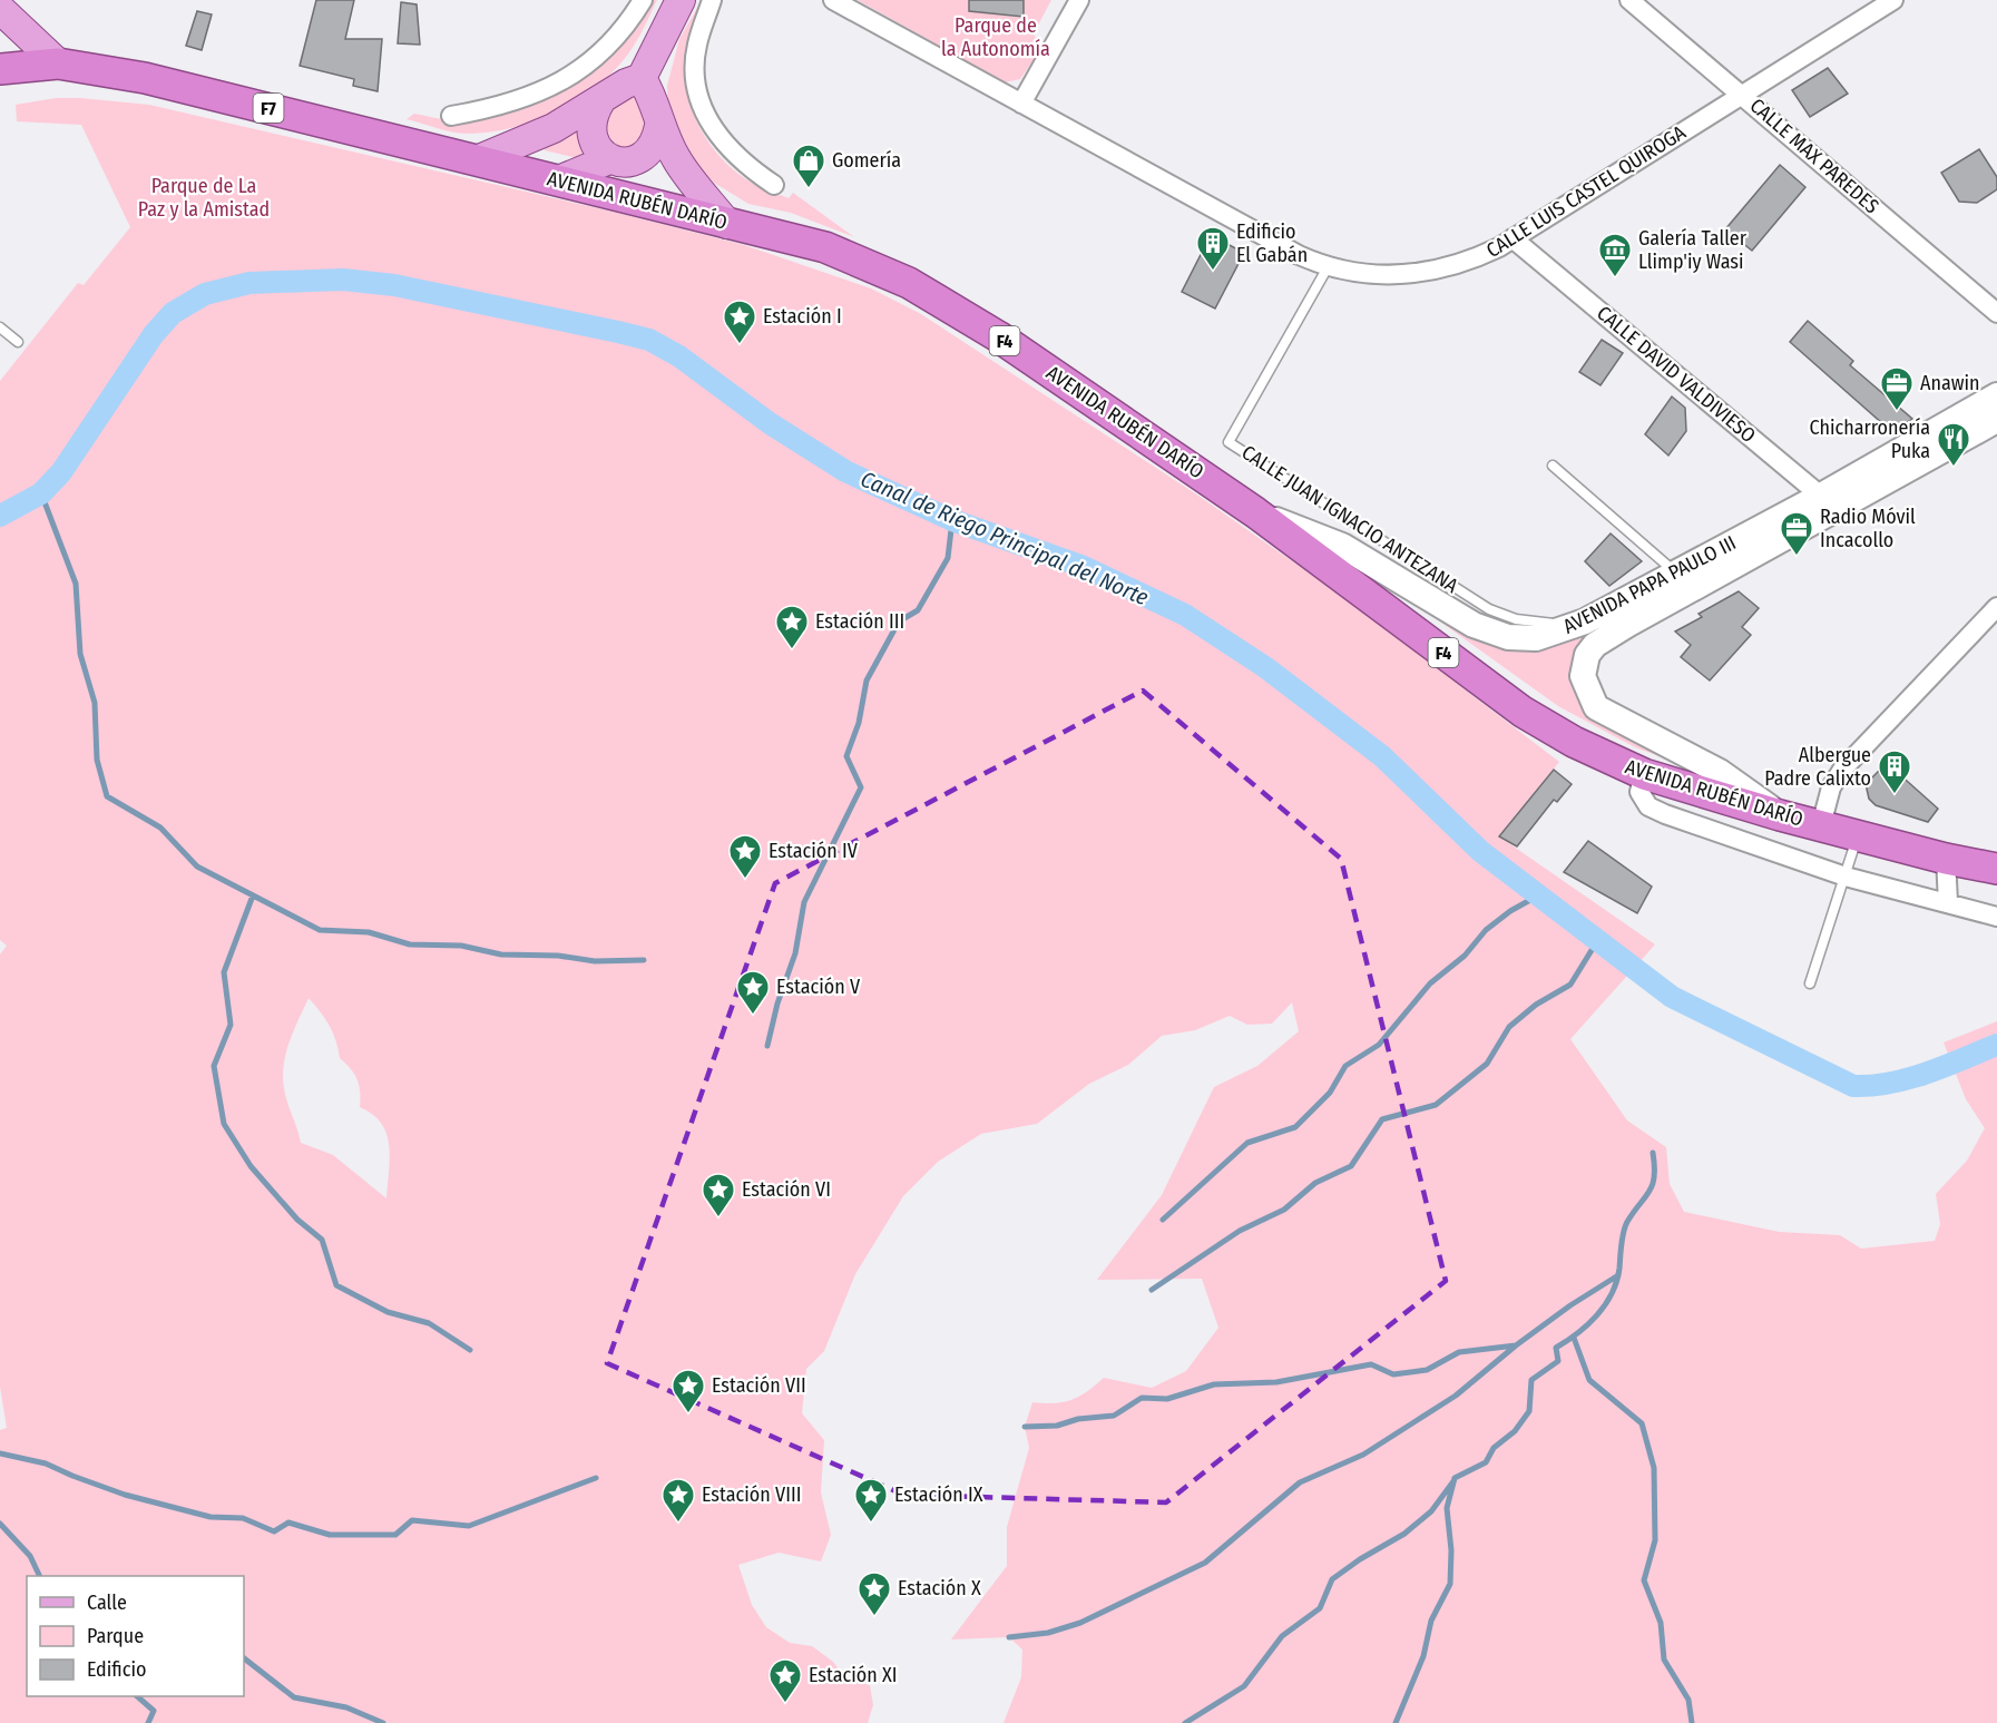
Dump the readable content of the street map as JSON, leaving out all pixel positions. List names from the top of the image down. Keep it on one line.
{"streets":{"highway":["F7","AVENIDA RUBÉN DARÍO","F4"],"main road":["AVENIDA PAPA PAULO III"],"street":["CALLE MAX PAREDES","CALLE LUIS CASTEL QUIROGA","CALLE DAVID VALDIVIESO"],"lane":["CALLE JUAN IGNACIO ANTEZANA"]},"crossings":[["CALLE MAX PAREDES","CALLE LUIS CASTEL QUIROGA"],["CALLE LUIS CASTEL QUIROGA","CALLE DAVID VALDIVIESO"],["CALLE LUIS CASTEL QUIROGA","CALLE JUAN IGNACIO ANTEZANA"],["AVENIDA RUBÉN DARÍO","AVENIDA PAPA PAULO III"],["CALLE DAVID VALDIVIESO","AVENIDA PAPA PAULO III"],["CALLE JUAN IGNACIO ANTEZANA","AVENIDA PAPA PAULO III"]],"water":["Canal de Riego Principal del Norte"],"parks":["Parque de la Autonomía","Parque de La Paz y la Amistad"],"places":{"shop":["Gomería"],"building":["Edificio El Gabán","Albergue Padre Calixto"],"museum":["Galería Taller Llimp'iy Wasi"],"place":["Estación I","Estación III","Estación IV","Estación V","Estación VI","Estación VII","Estación VIII","Estación IX","Estación X","Estación XI"],"office":["Anawin","Radio Móvil Incacollo"],"restaurant":["Chicharronería Puka"]},"legend":["Calle","Parque","Edificio"]}
